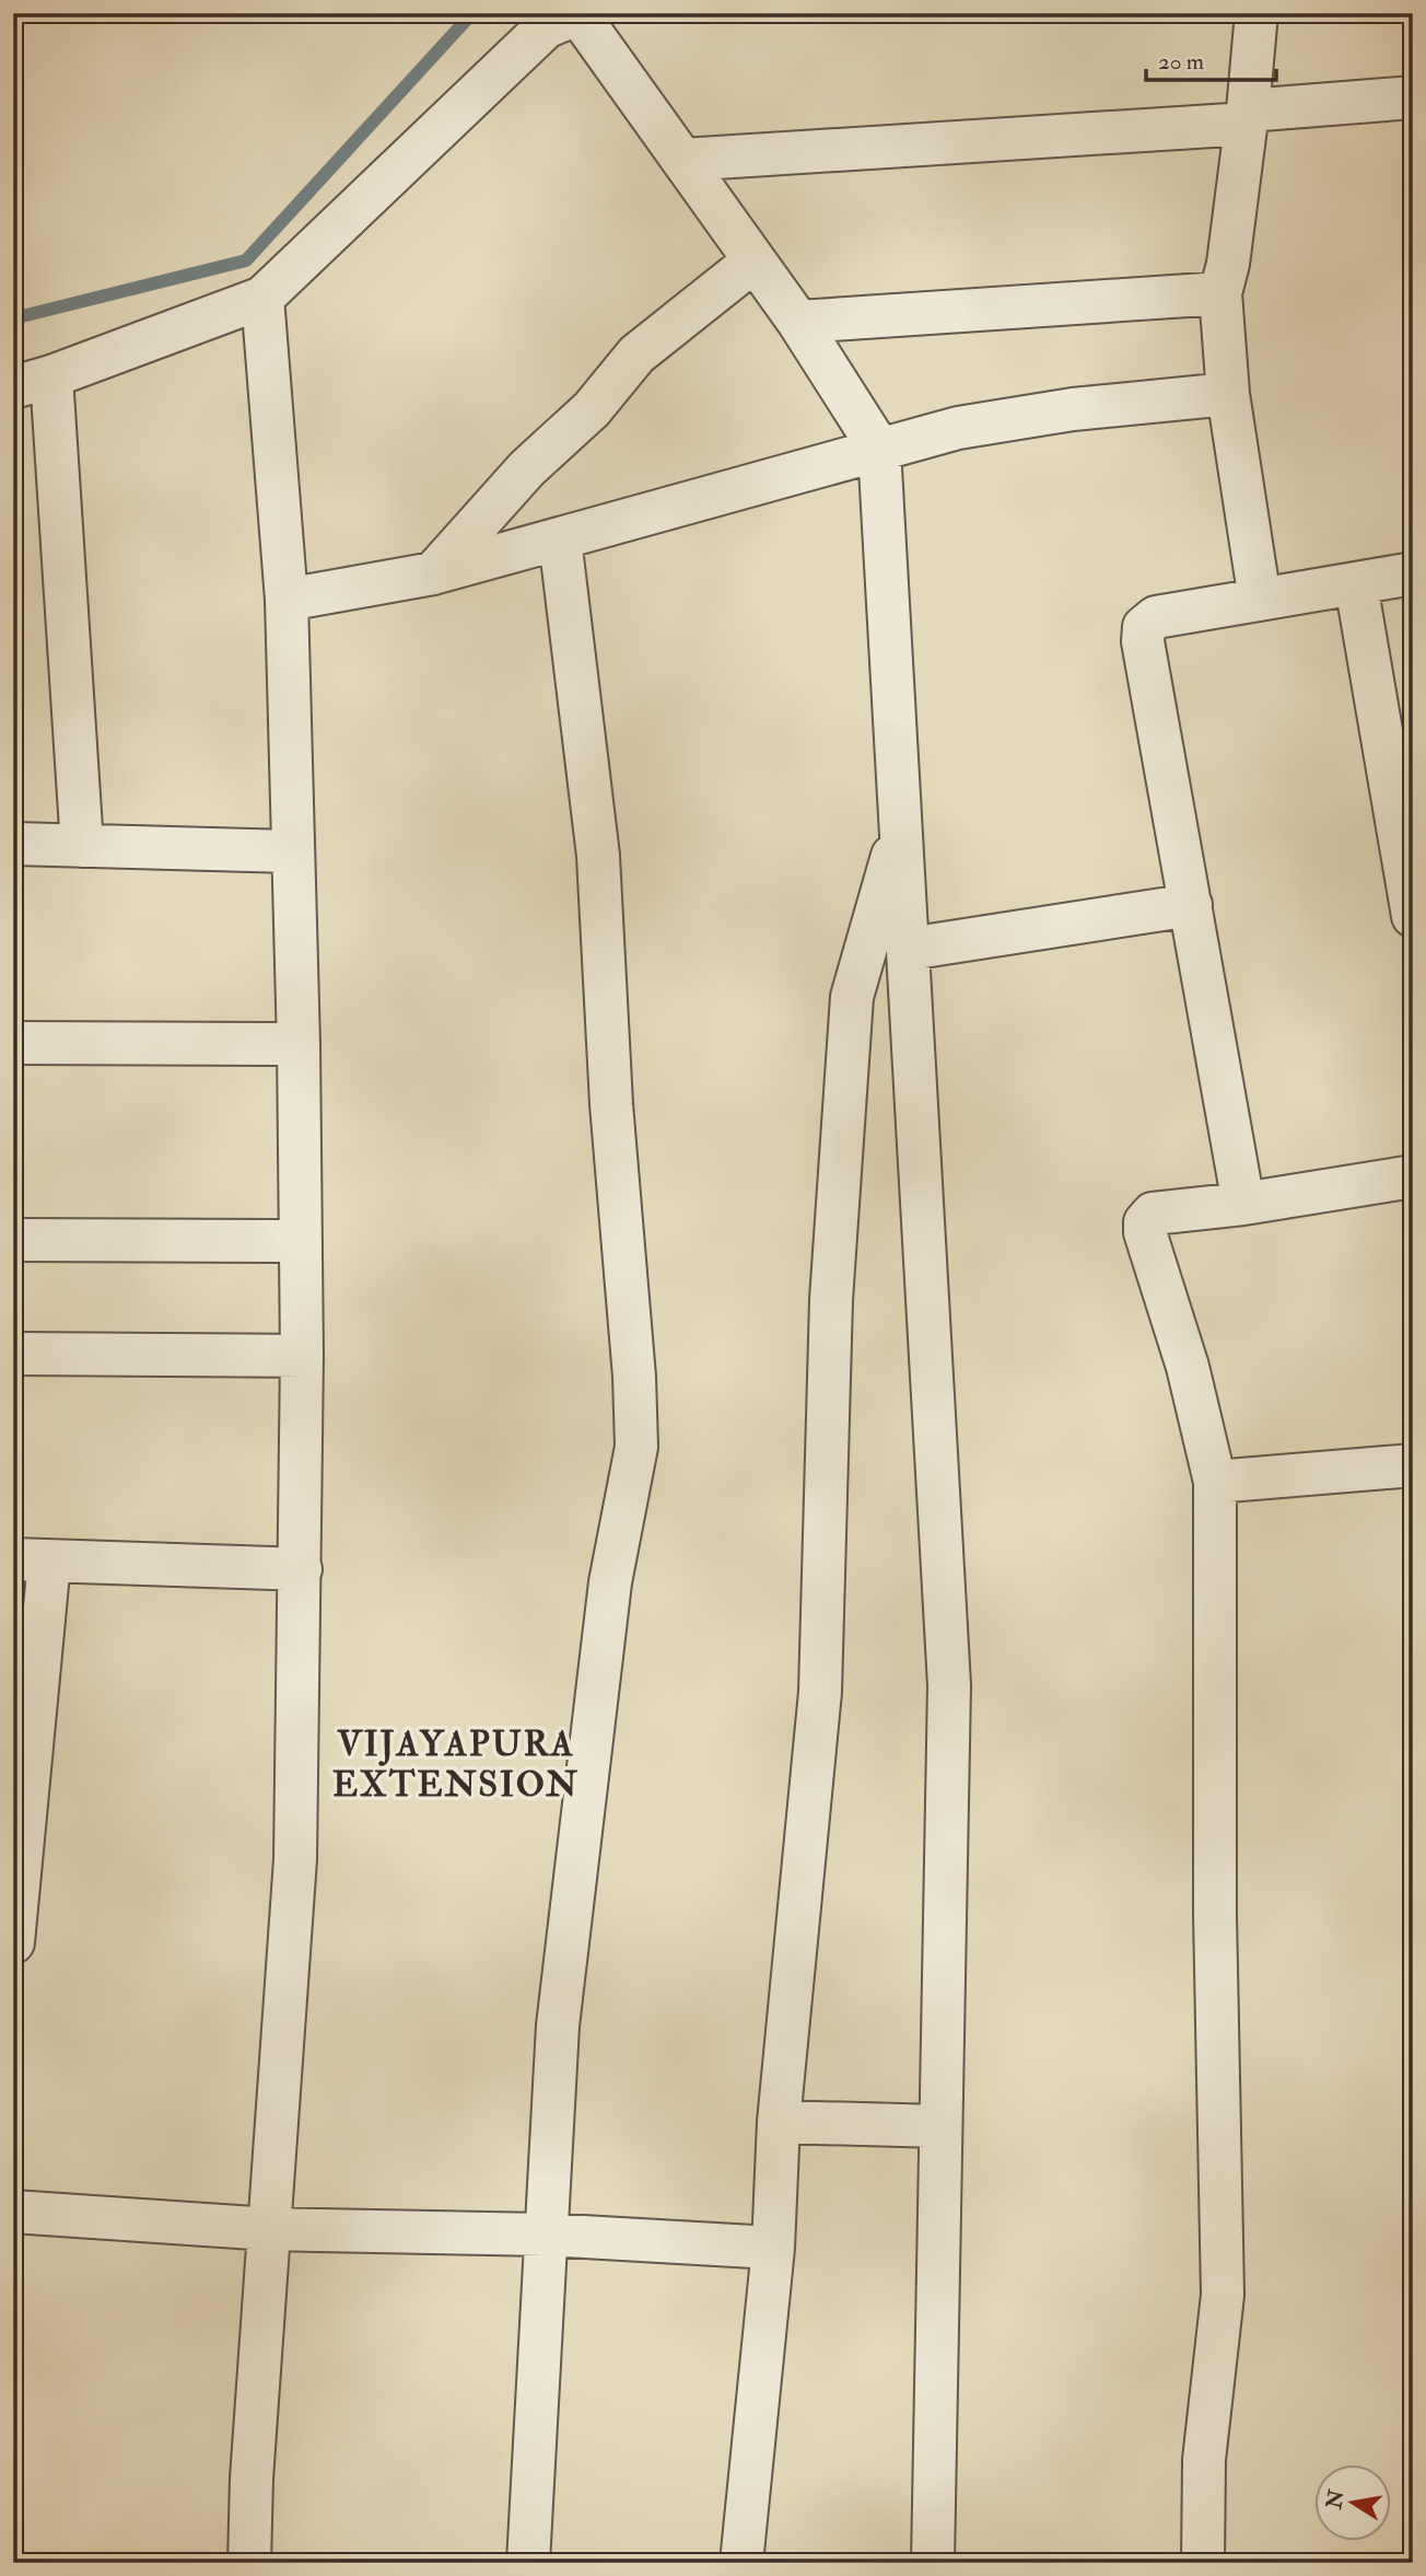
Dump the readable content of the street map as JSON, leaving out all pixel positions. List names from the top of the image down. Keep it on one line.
{"districts":["VIJAYAPURA EXTENSION"],"scale_bar":"20 m","north":"left"}
